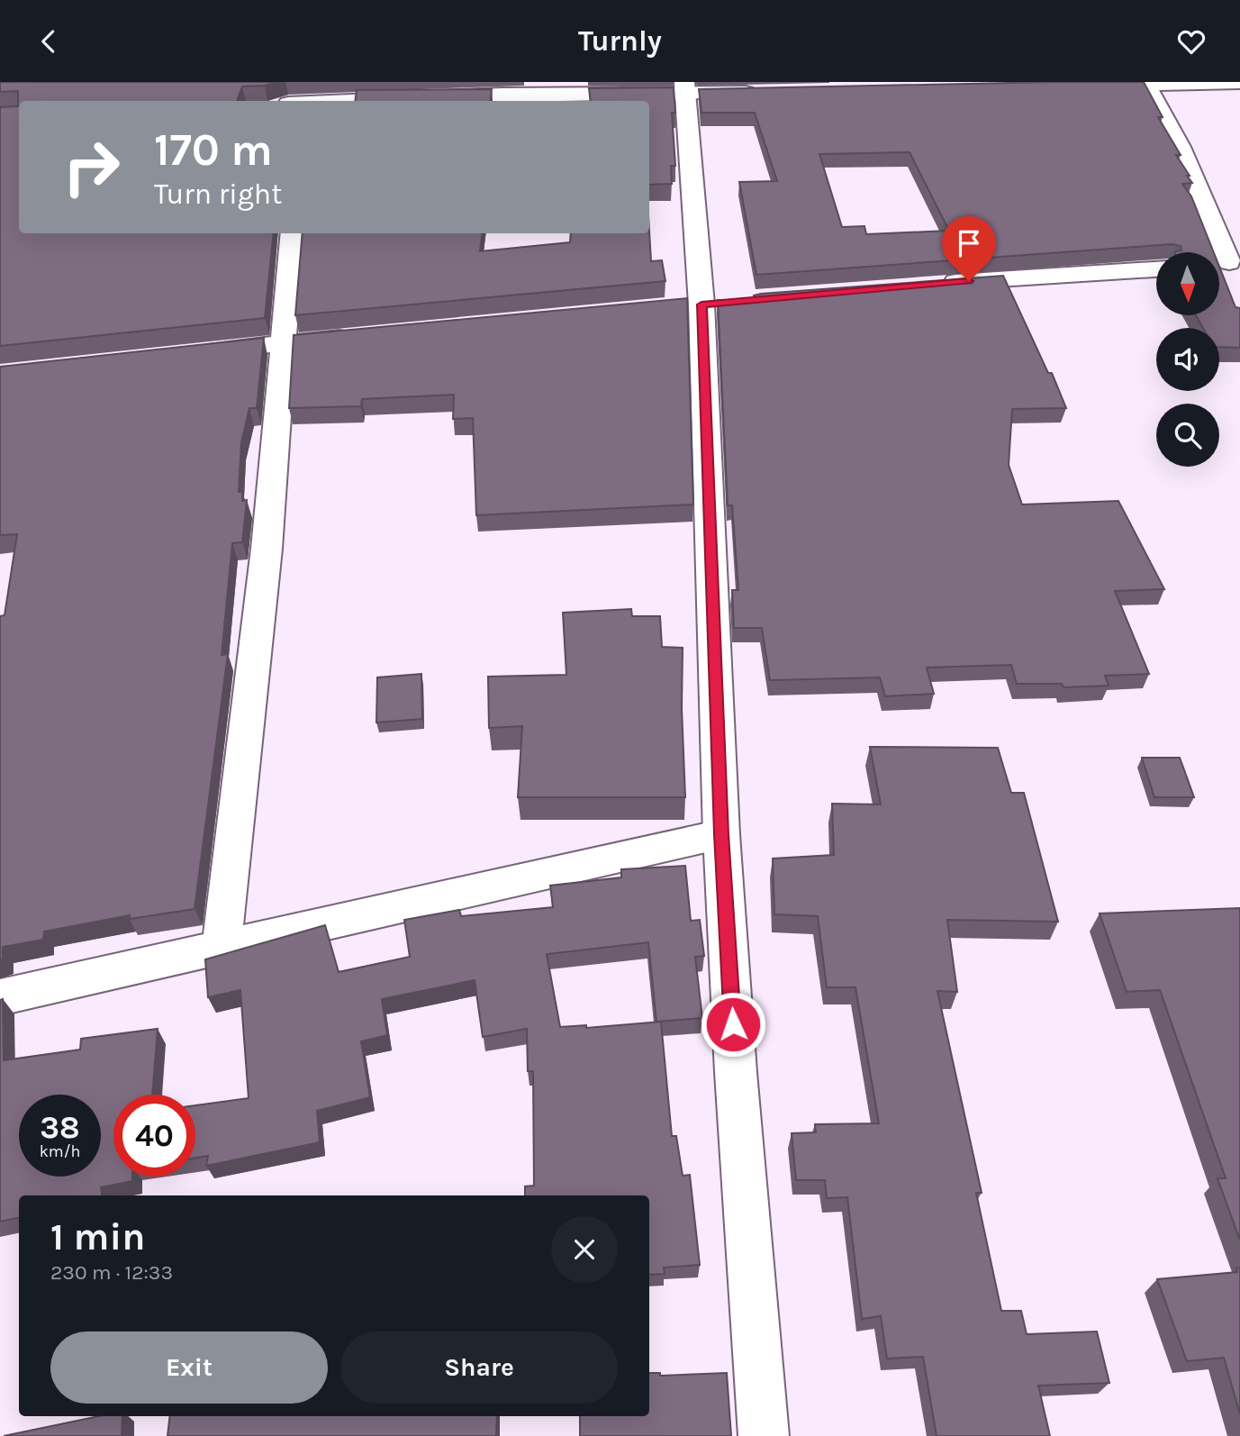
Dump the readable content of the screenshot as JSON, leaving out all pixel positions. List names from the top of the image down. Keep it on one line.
{"north":"bottom","page":{"header":"Turnly","turn":["170 m","Turn right"],"speed":"38 km/h","limit":"40","heading":["1 min","230 m · 12:33"],"buttons":["Exit","Share"]}}
